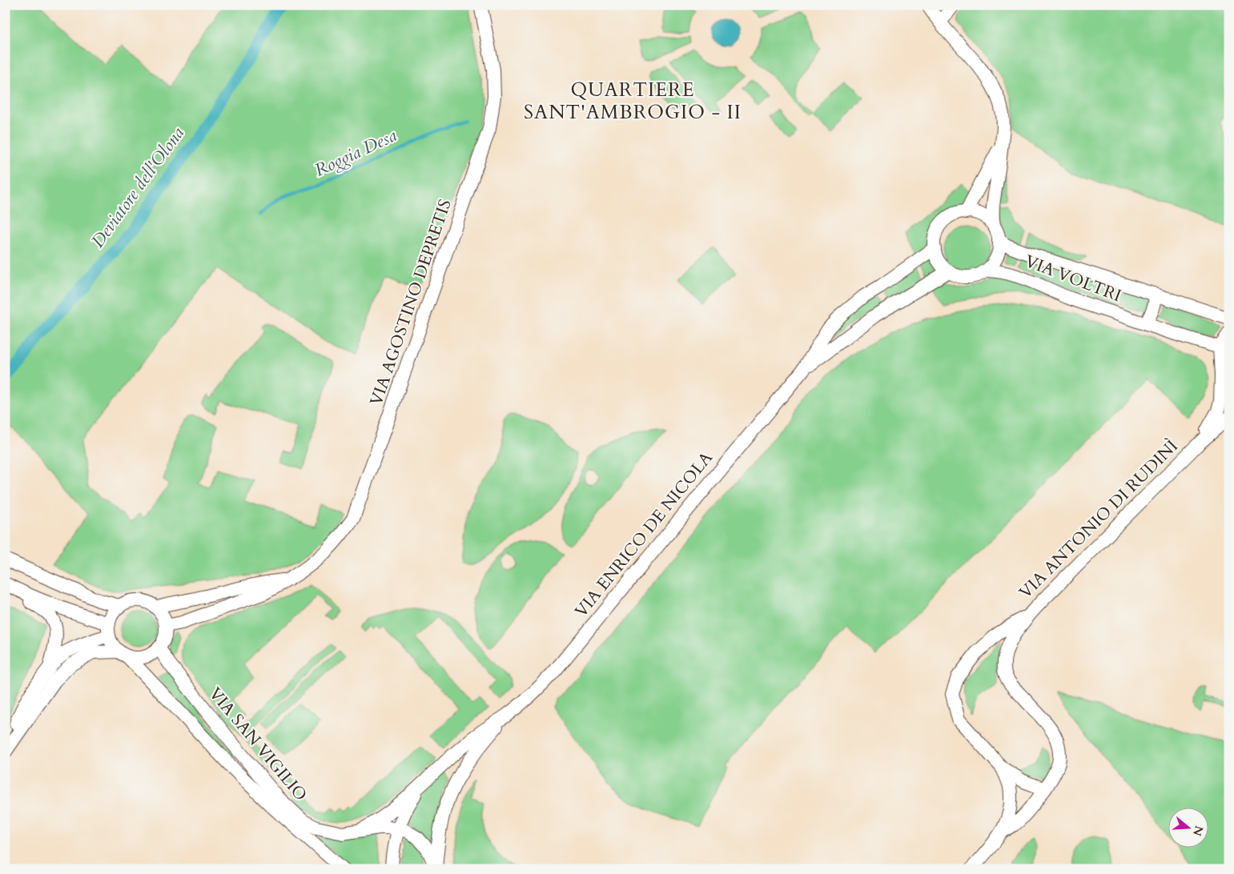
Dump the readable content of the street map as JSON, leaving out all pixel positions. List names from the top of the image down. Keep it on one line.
{"streets":{"street":["VIA VOLTRI","VIA AGOSTINO DEPRETIS","VIA ANTONIO DI RUDINÌ","VIA ENRICO DE NICOLA","VIA SAN VIGILIO"]},"crossings":[["VIA VOLTRI","VIA ANTONIO DI RUDINÌ"],["VIA VOLTRI","VIA ENRICO DE NICOLA"],["VIA AGOSTINO DEPRETIS","VIA SAN VIGILIO"],["VIA ENRICO DE NICOLA","VIA SAN VIGILIO"]],"districts":["QUARTIERE SANT'AMBROGIO - II"],"water":["Roggia Desa","Deviatore dell'Olona"],"north":"right"}
